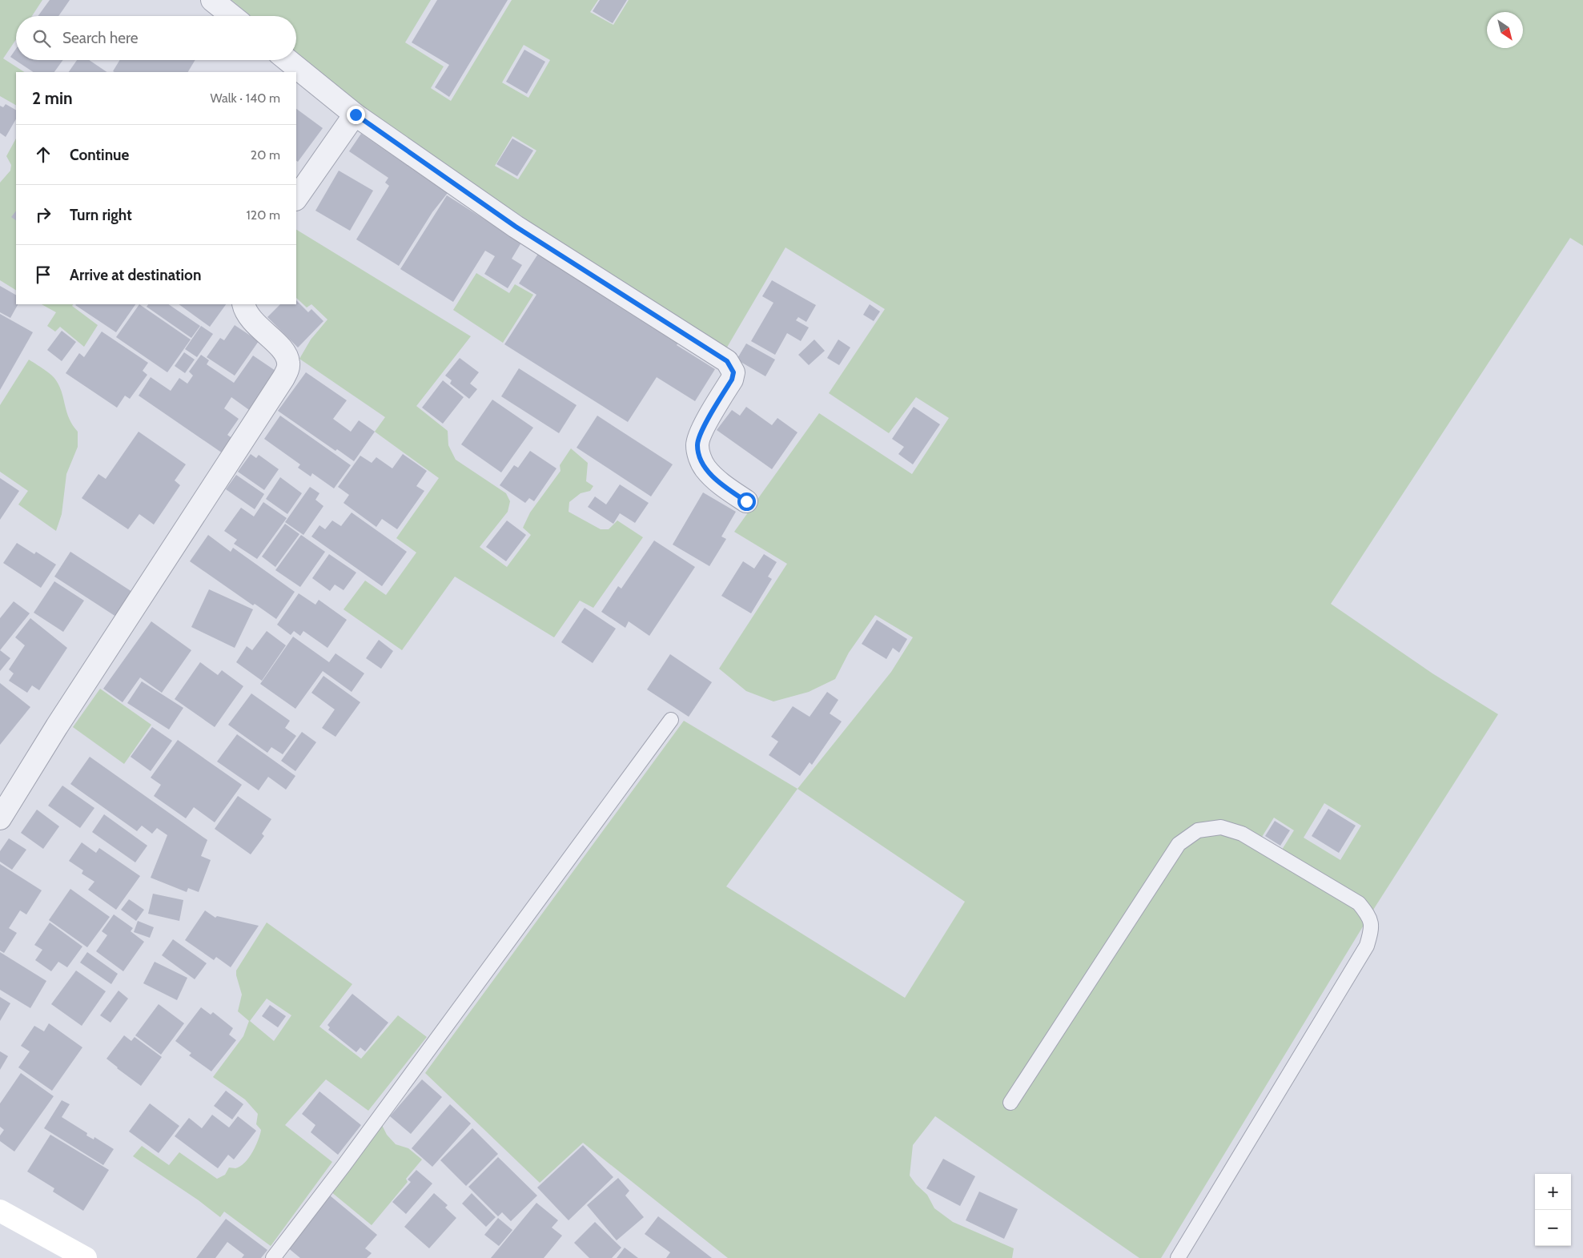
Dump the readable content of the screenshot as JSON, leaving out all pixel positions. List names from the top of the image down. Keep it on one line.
{"north":"bottom right","page":{"search":"Search here","heading":["2 min","Walk · 140 m"],"list":[["Continue","20 m"],["Turn right","120 m"],"Arrive at destination"],"map_buttons":["+","−"]}}
